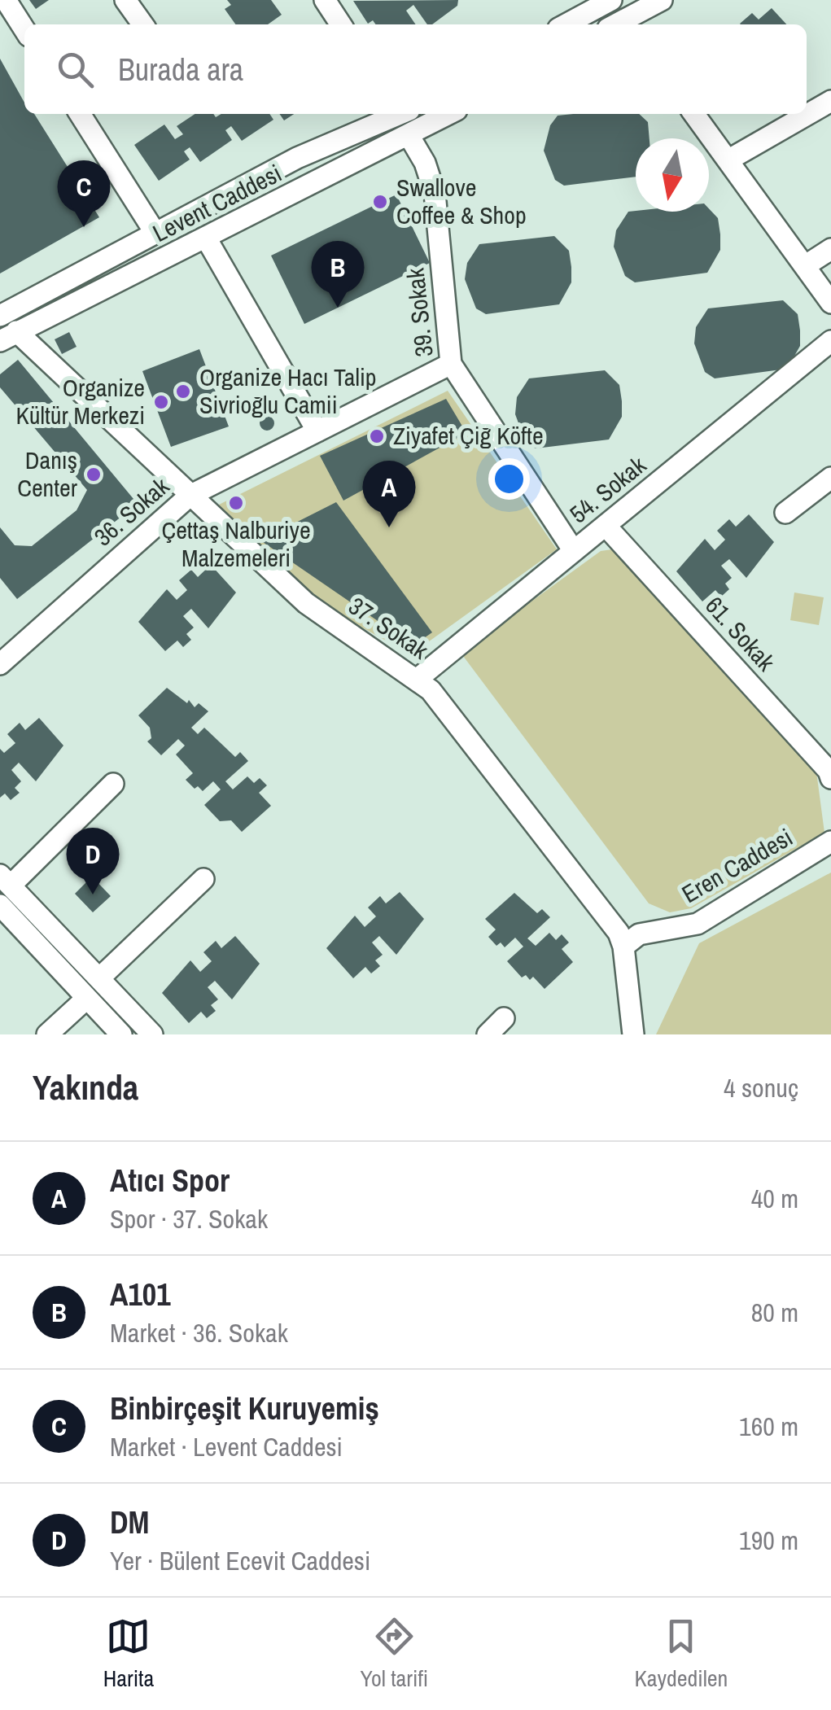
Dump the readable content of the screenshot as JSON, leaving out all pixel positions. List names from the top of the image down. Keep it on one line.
{"streets":{"street":["Levent Caddesi","39. Sokak","54. Sokak","36. Sokak","37. Sokak","61. Sokak","Eren Caddesi"]},"crossings":[["Levent Caddesi","39. Sokak"],["Levent Caddesi","37. Sokak"],["39. Sokak","54. Sokak"],["39. Sokak","36. Sokak"],["54. Sokak","37. Sokak"],["54. Sokak","61. Sokak"],["36. Sokak","37. Sokak"],["37. Sokak","Eren Caddesi"]],"places":["Swallove Coffee & Shop","Organize Hacı Talip Sivrioğlu Camii","Organize Kültür Merkezi","Ziyafet Çiğ Köfte","Danış Center","Çettaş Nalburiye Malzemeleri"],"north":"bottom","page":{"search":"Burada ara","pins":["C","B","A","D"],"heading":["Yakında","4 sonuç"],"list":[{"mark":"A","name":"Atıcı Spor","note":"Spor · 37. Sokak","value":"40 m"},{"mark":"B","name":"A101","note":"Market · 36. Sokak","value":"80 m"},{"mark":"C","name":"Binbirçeşit Kuruyemiş","note":"Market · Levent Caddesi","value":"160 m"},{"mark":"D","name":"DM","note":"Yer · Bülent Ecevit Caddesi","value":"190 m"}],"nav":["Harita","Yol tarifi","Kaydedilen"]}}
